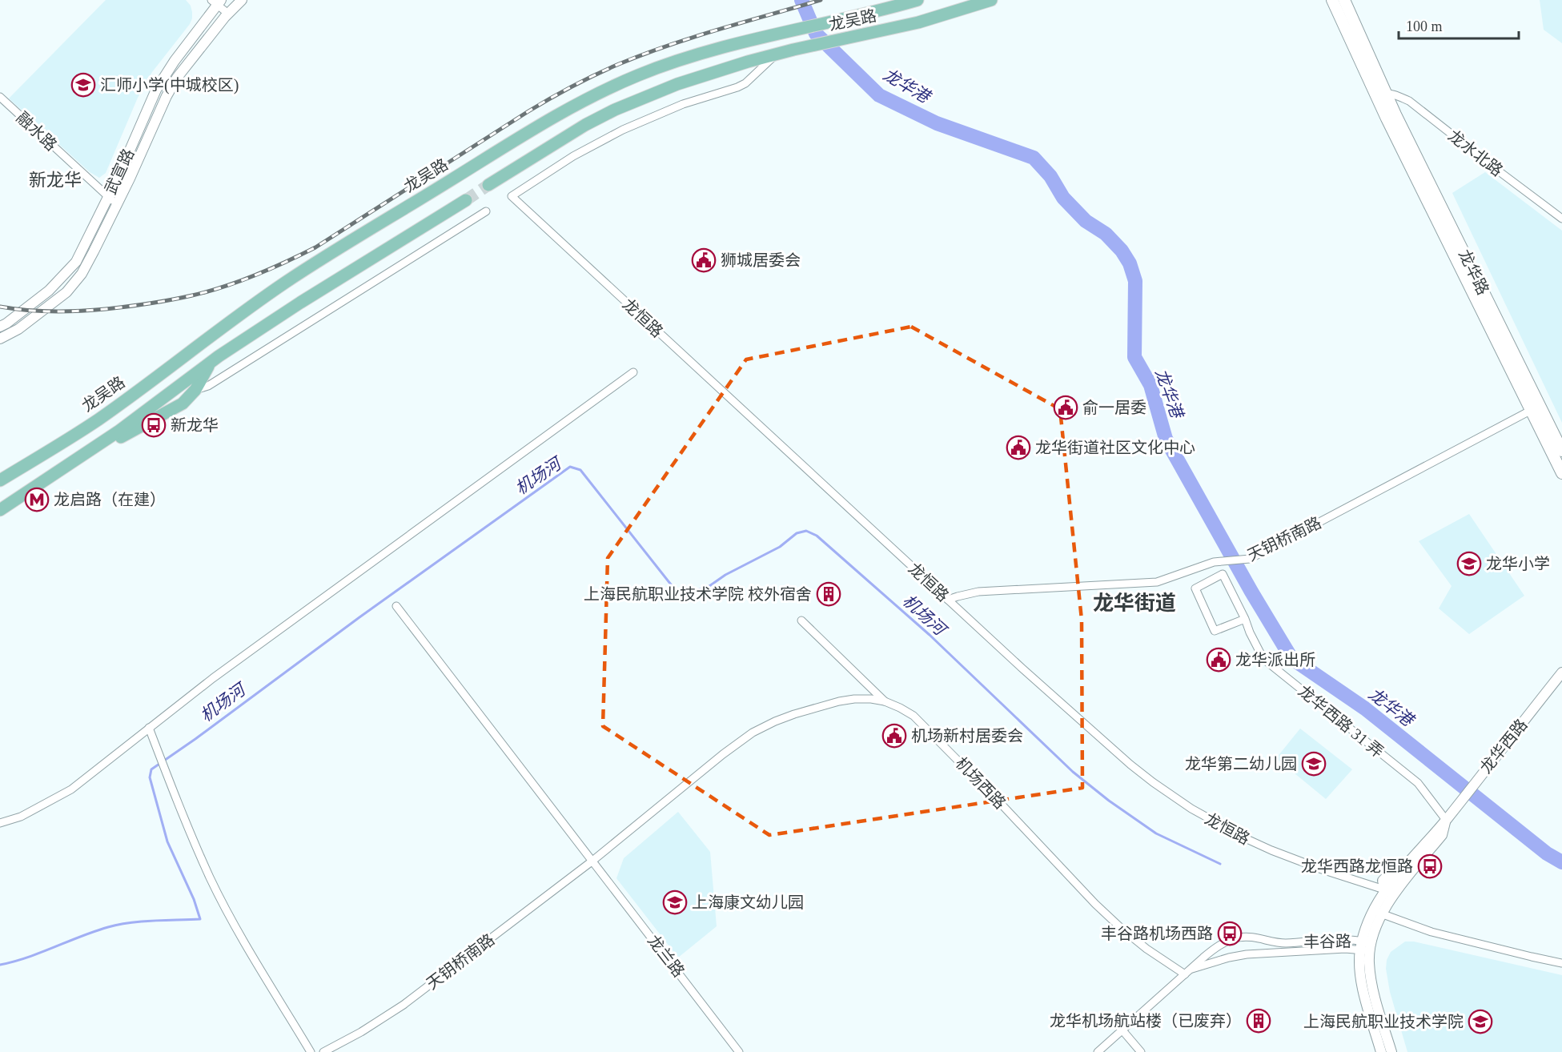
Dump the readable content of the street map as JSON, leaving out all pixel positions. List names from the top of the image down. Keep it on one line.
{"streets":{"main road":["龙吴路","龙华路"],"street":["融水路","龙水北路","武宣路","龙恒路","天钥桥南路","龙华西路 31 弄","龙华西路","机场西路","丰谷路","龙兰路"]},"crossings":[["龙吴路","龙恒路"],["融水路","武宣路"],["龙水北路","龙华路"],["龙华路","天钥桥南路"],["龙恒路","天钥桥南路"],["龙恒路","龙华西路"],["天钥桥南路","机场西路"],["天钥桥南路","龙兰路"],["龙华西路 31 弄","龙华西路"],["龙华西路","丰谷路"],["机场西路","丰谷路"]],"districts":["新龙华","龙华街道"],"water":["龙华港","机场河"],"places":{"school or university":["汇师小学(中城校区)","龙华小学","龙华第二幼儿园","上海康文幼儿园","上海民航职业技术学院"],"public building":["狮城居委会","俞一居委","龙华街道社区文化中心","龙华派出所","机场新村居委会"],"bus stop":["新龙华","龙华西路龙恒路","丰谷路机场西路"],"metro station":["龙启路（在建）"],"building":["上海民航职业技术学院 校外宿舍","龙华机场航站楼（已废弃）"]},"scale_bar":"100 m"}
